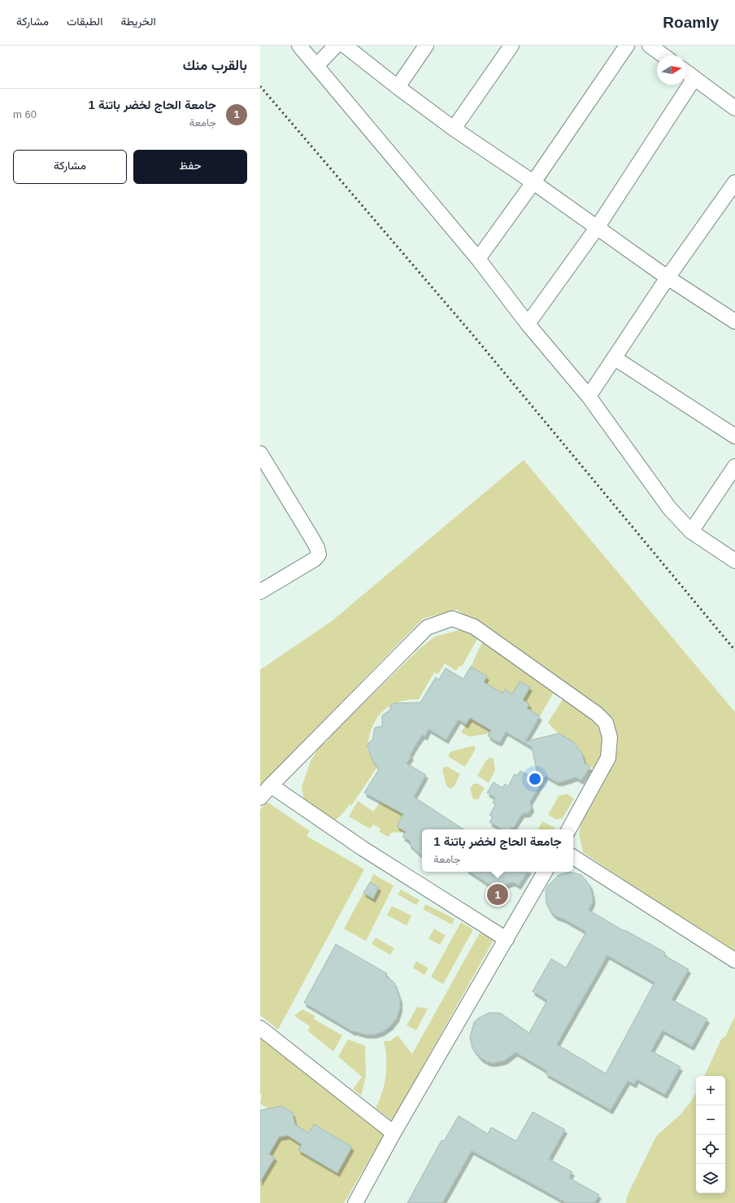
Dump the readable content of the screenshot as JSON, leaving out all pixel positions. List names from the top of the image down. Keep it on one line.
{"north":"right","page":{"header":"Roamly","nav":["الخريطة","الطبقات","مشاركة"],"heading":"بالقرب منك","list":[{"mark":"1","name":"جامعة الحاج لخضر باتنة 1","note":"جامعة","value":"60 m"}],"buttons":["حفظ","مشاركة"],"popup":["جامعة الحاج لخضر باتنة 1","جامعة"],"pins":"1","map_buttons":["+","−"]}}
